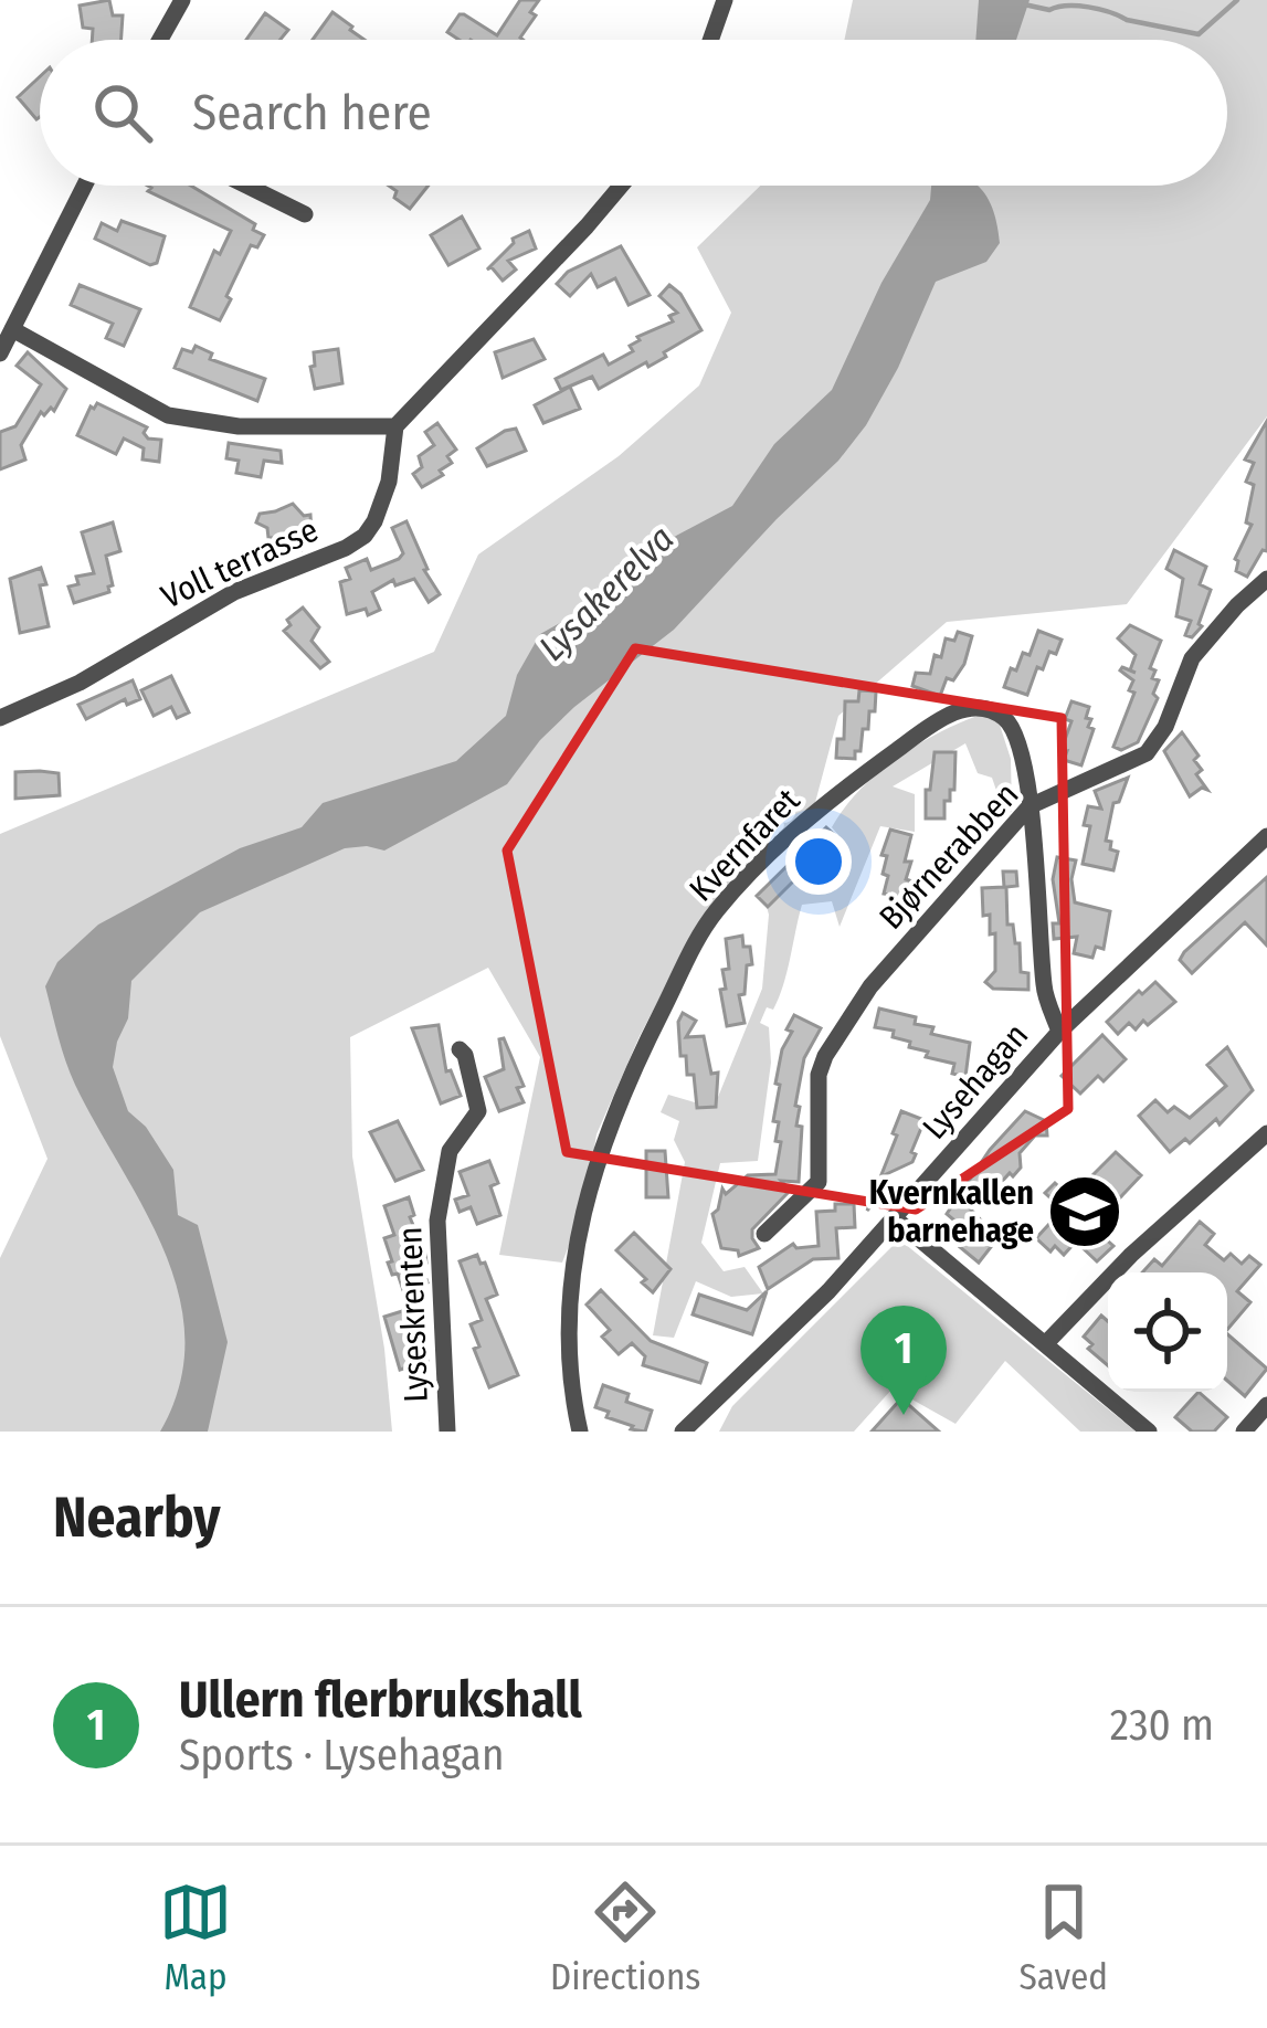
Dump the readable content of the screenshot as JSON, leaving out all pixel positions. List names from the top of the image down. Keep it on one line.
{"streets":{"street":["Voll terrasse","Kvernfaret","Bjørnerabben","Lysehagan","Lyseskrenten"]},"crossings":[["Kvernfaret","Bjørnerabben"],["Kvernfaret","Lysehagan"]],"water":["Lysakerelva"],"places":{"school or university":["Kvernkallen barnehage"]},"page":{"search":"Search here","pins":"1","heading":"Nearby","list":[{"mark":"1","name":"Ullern flerbrukshall","note":"Sports · Lysehagan","value":"230 m"}],"nav":["Map","Directions","Saved"]}}
